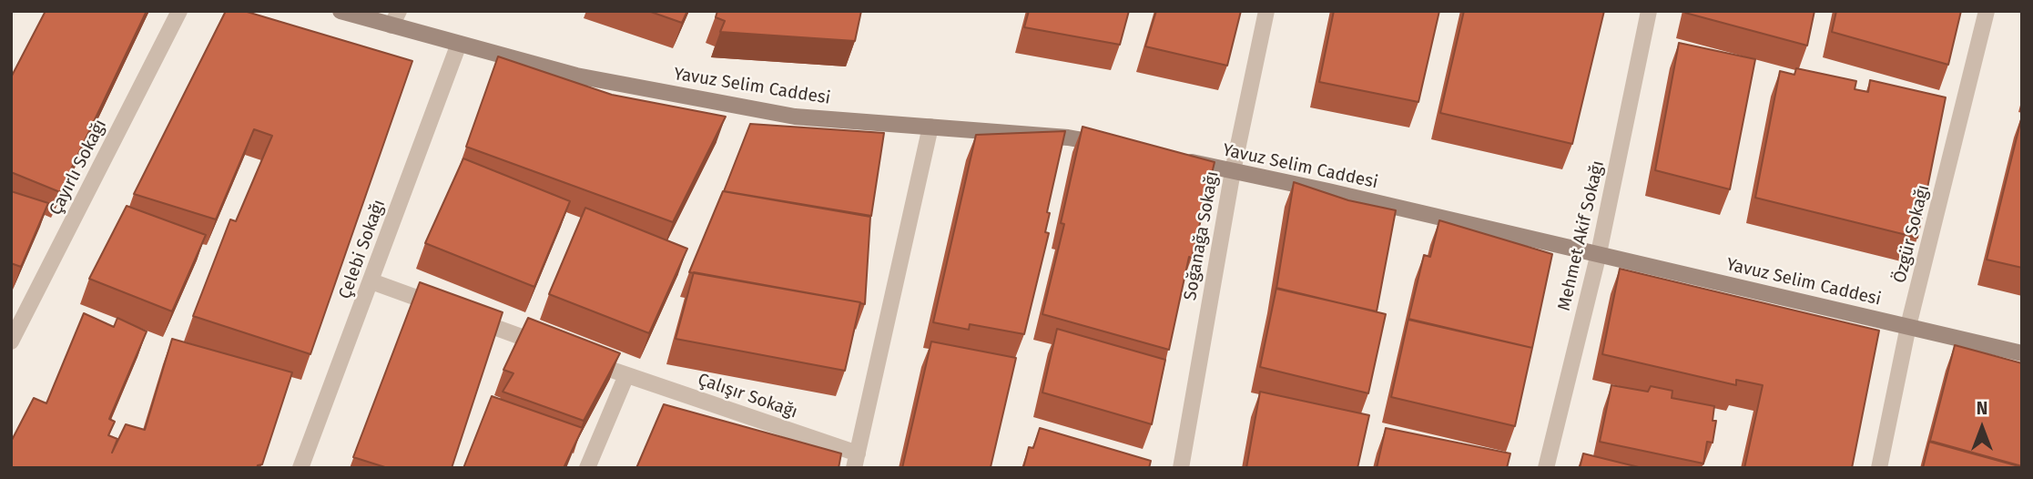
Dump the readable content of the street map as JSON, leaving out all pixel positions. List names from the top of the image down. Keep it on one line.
{"streets":{"street":["Yavuz Selim Caddesi","Çayırlı Sokağı","Özgür Sokağı","Soğanağa Sokağı","Mehmet Akif Sokağı","Çelebi Sokağı","Çalışır Sokağı"]},"crossings":[["Yavuz Selim Caddesi","Özgür Sokağı"],["Yavuz Selim Caddesi","Soğanağa Sokağı"],["Yavuz Selim Caddesi","Mehmet Akif Sokağı"],["Yavuz Selim Caddesi","Çelebi Sokağı"]],"north":"top"}
